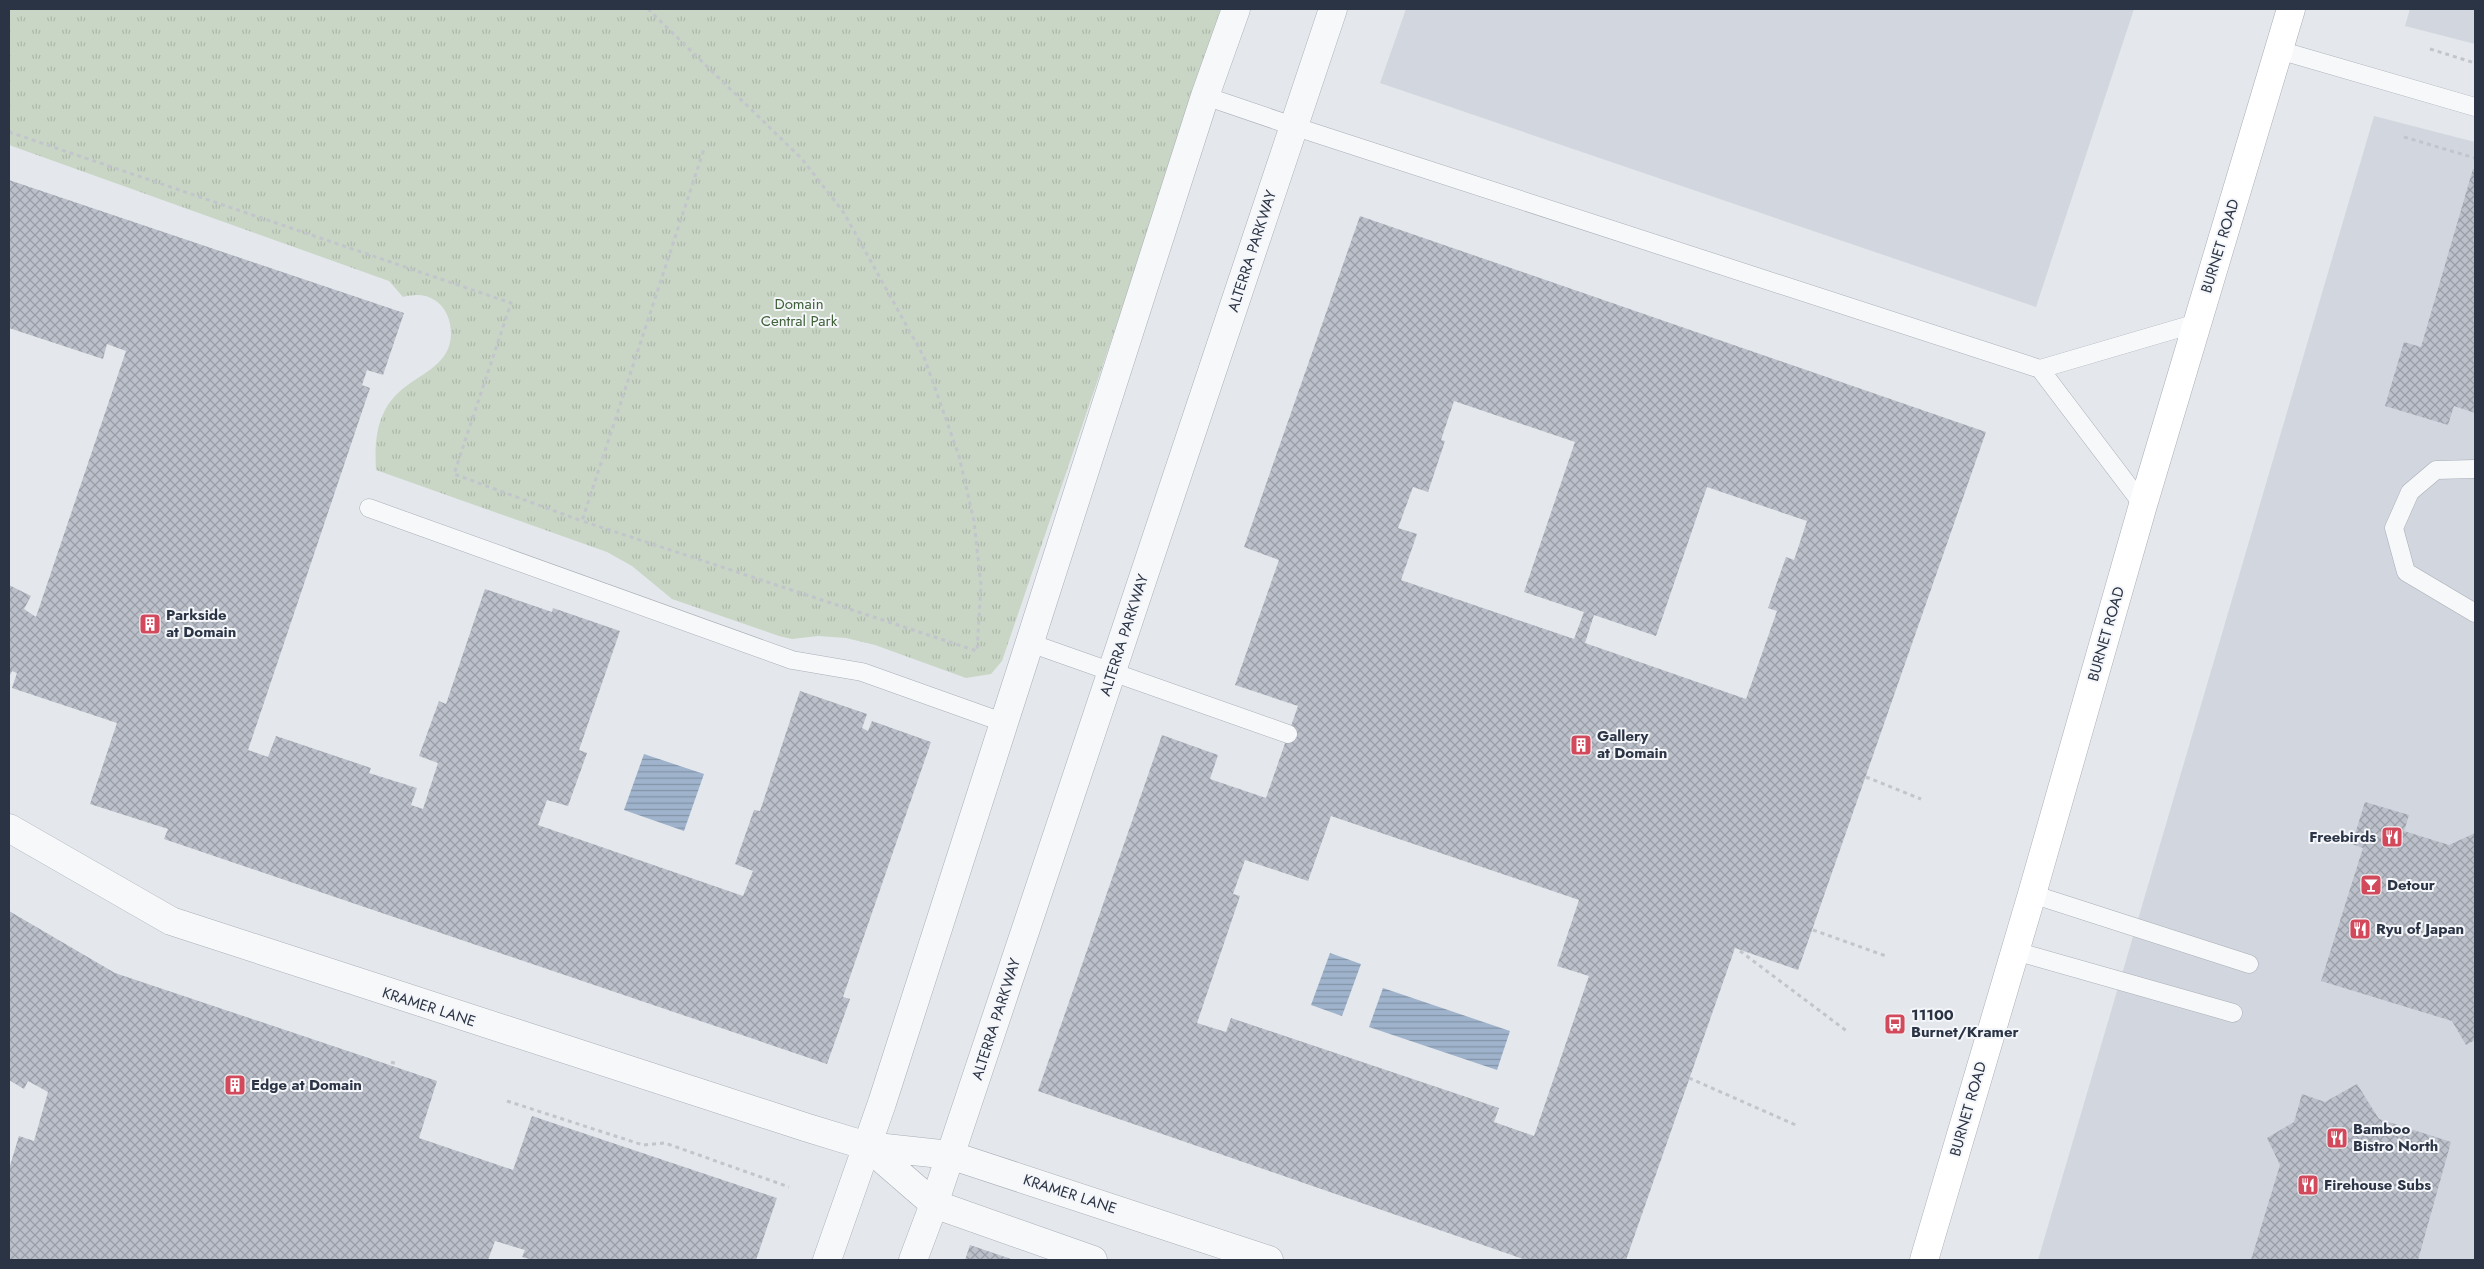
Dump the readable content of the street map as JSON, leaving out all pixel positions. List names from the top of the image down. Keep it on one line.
{"streets":{"main road":["BURNET ROAD"],"street":["ALTERRA PARKWAY","KRAMER LANE"]},"crossings":[["ALTERRA PARKWAY","KRAMER LANE"]],"parks":["Domain Central Park"],"places":{"building":["Parkside at Domain","Gallery at Domain","Edge at Domain"],"restaurant":["Freebirds","Ryu of Japan","Bamboo Bistro North","Firehouse Subs"],"bar":["Detour"],"bus stop":["11100 Burnet/Kramer"]}}
